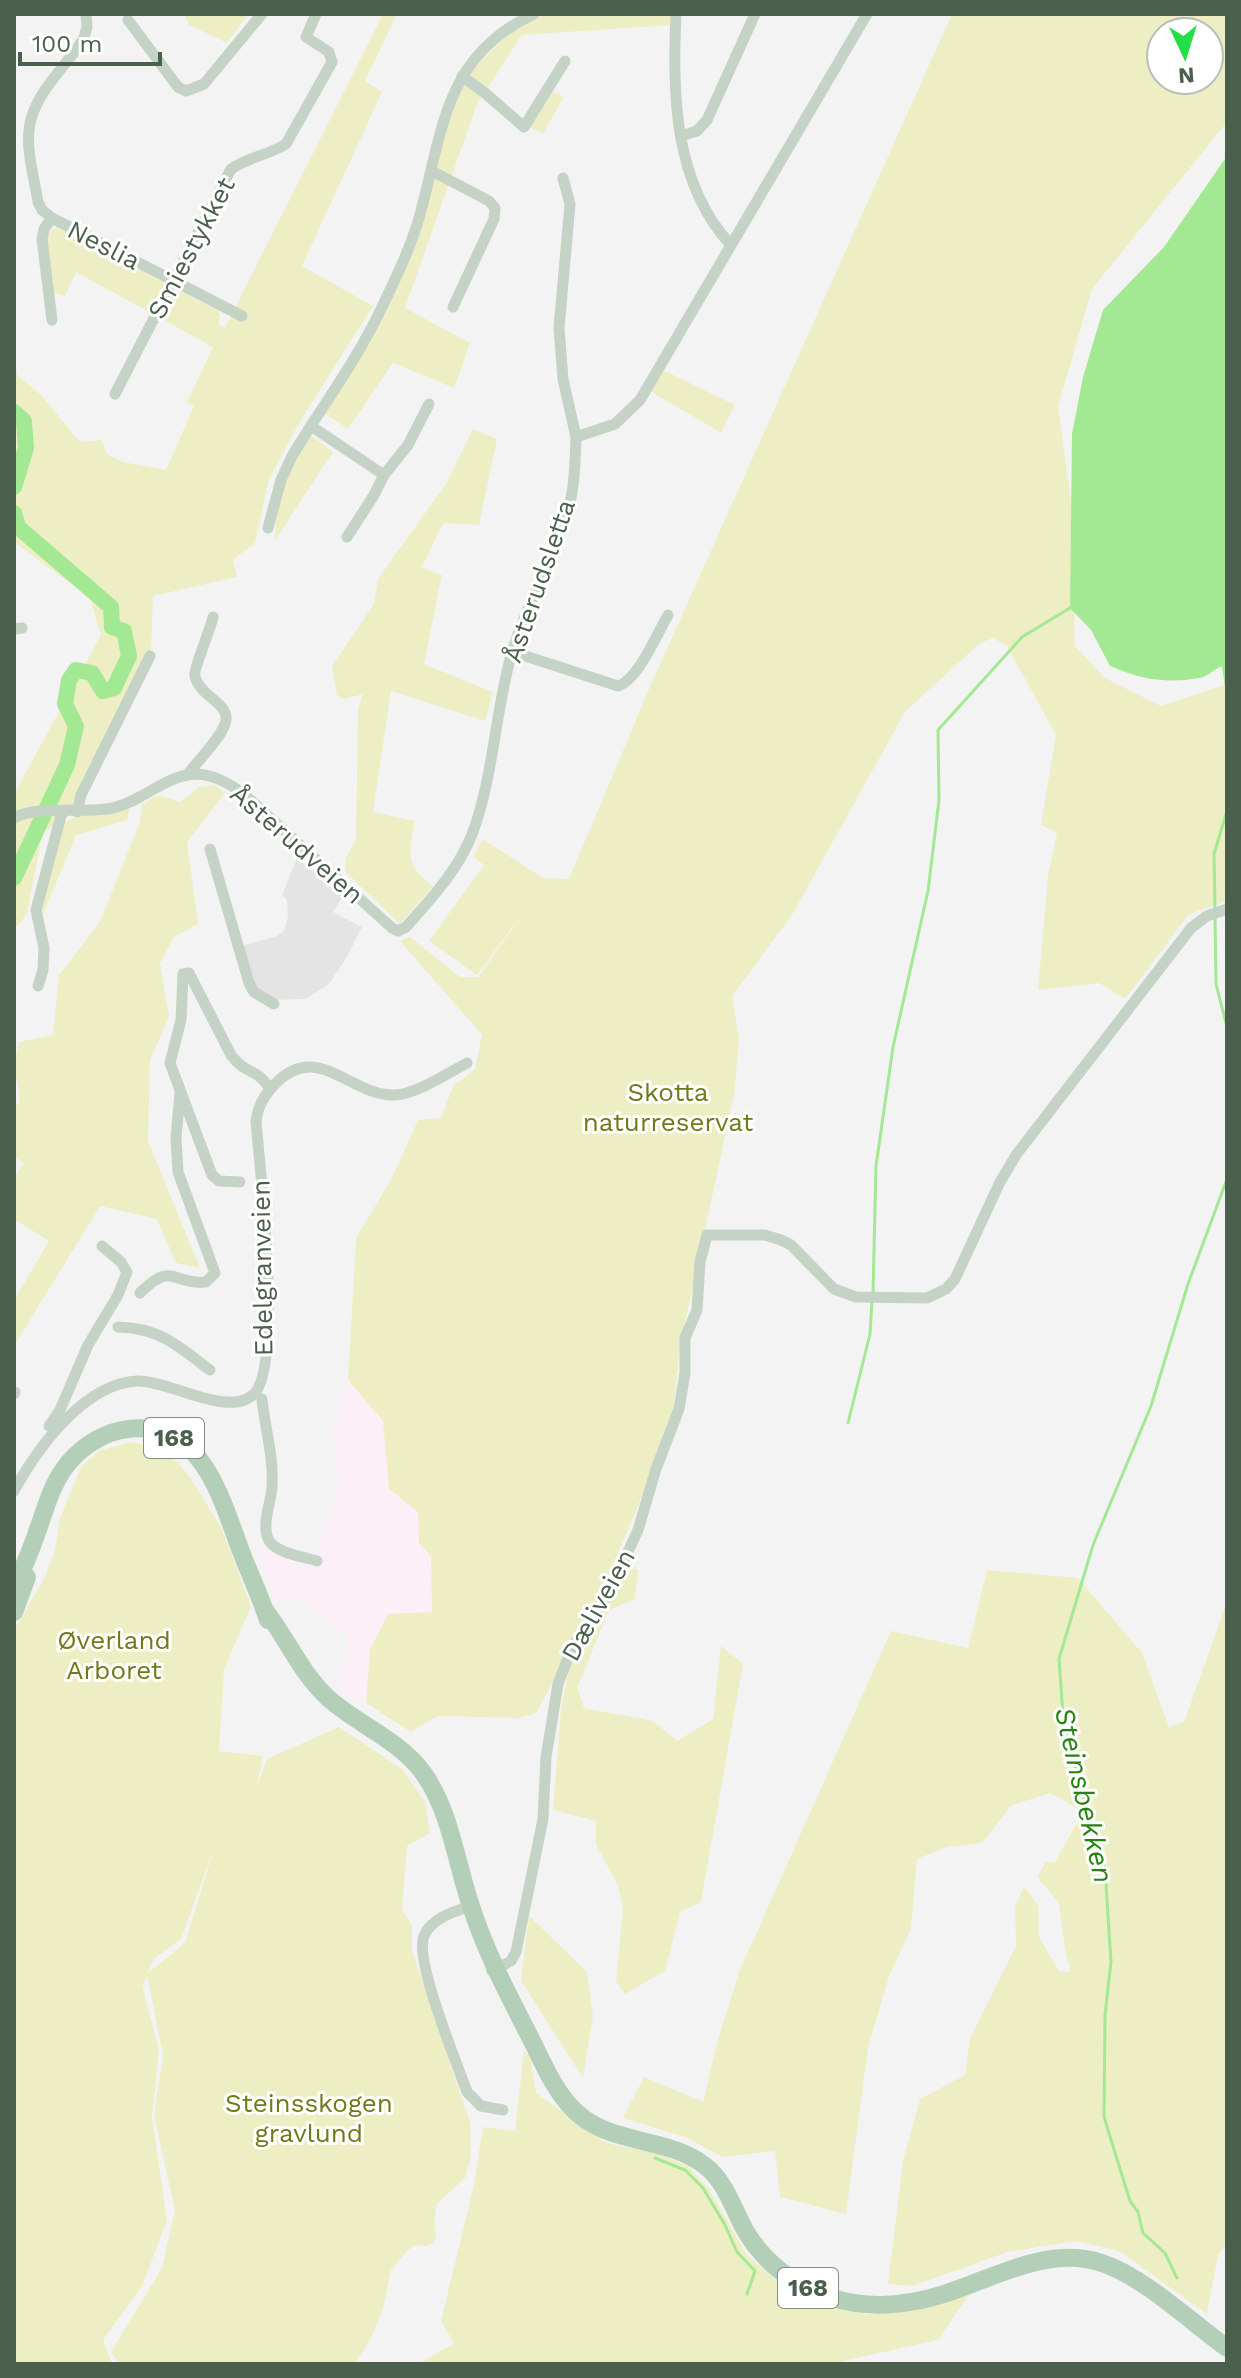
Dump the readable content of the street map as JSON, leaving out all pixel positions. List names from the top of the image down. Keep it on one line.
{"streets":{"main road":["168"],"street":["Neslia","Smiestykket","Åsterudsletta","Åsterudveien","Edelgranveien","Dæliveien"]},"crossings":[["Neslia","Smiestykket"],["Åsterudsletta","Åsterudveien"],["168","Dæliveien"]],"water":["Steinsbekken"],"parks":["Skotta naturreservat","Øverland Arboret","Steinsskogen gravlund"],"scale_bar":"100 m","north":"bottom"}
